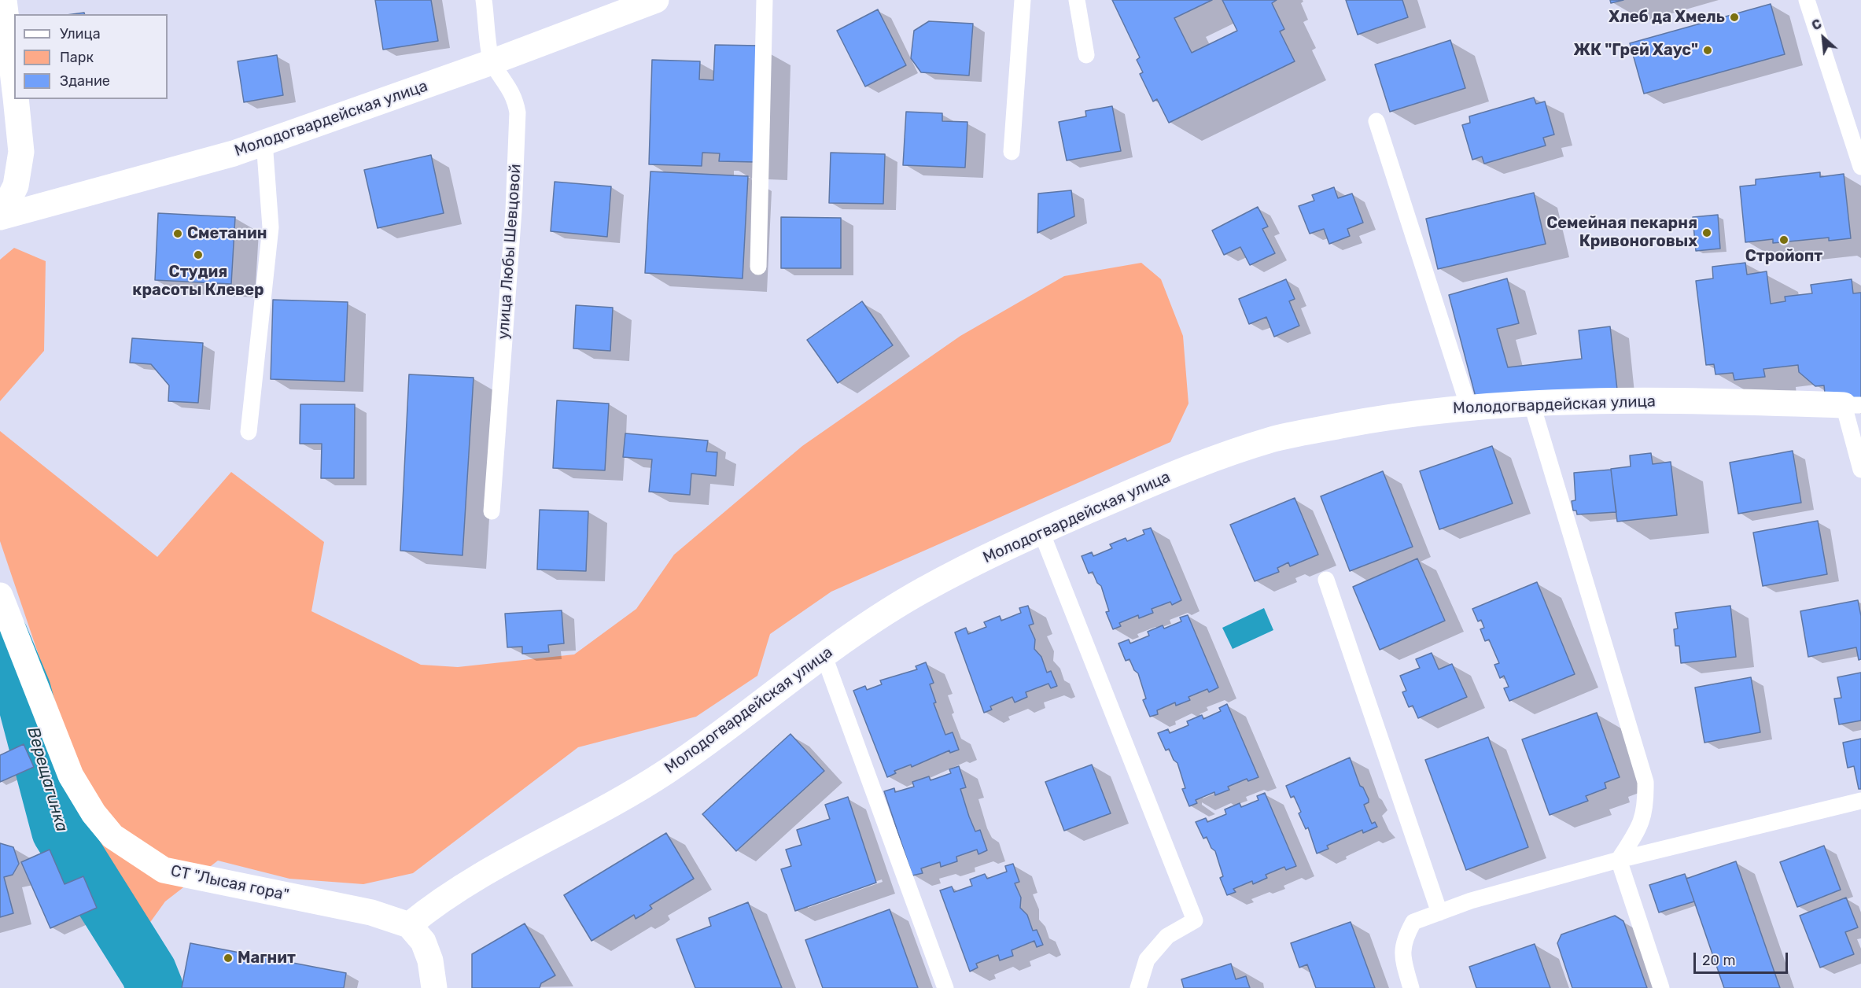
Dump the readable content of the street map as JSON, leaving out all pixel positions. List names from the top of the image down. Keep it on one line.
{"streets":{"street":["Молодогвардейская улица","СТ \"Лысая гора\""],"lane":["улица Любы Шевцовой"]},"crossings":[["Молодогвардейская улица","улица Любы Шевцовой"],["Молодогвардейская улица","СТ \"Лысая гора\""]],"water":["Верещагинка"],"places":["Хлеб да Хмель","ЖК \"Грей Хаус\"","Семейная пекарня Кривоноговых","Сметанин","Стройопт","Студия красоты Клевер","Магнит"],"legend":["Улица","Парк","Здание"],"scale_bar":"20 m","north":"top left"}
